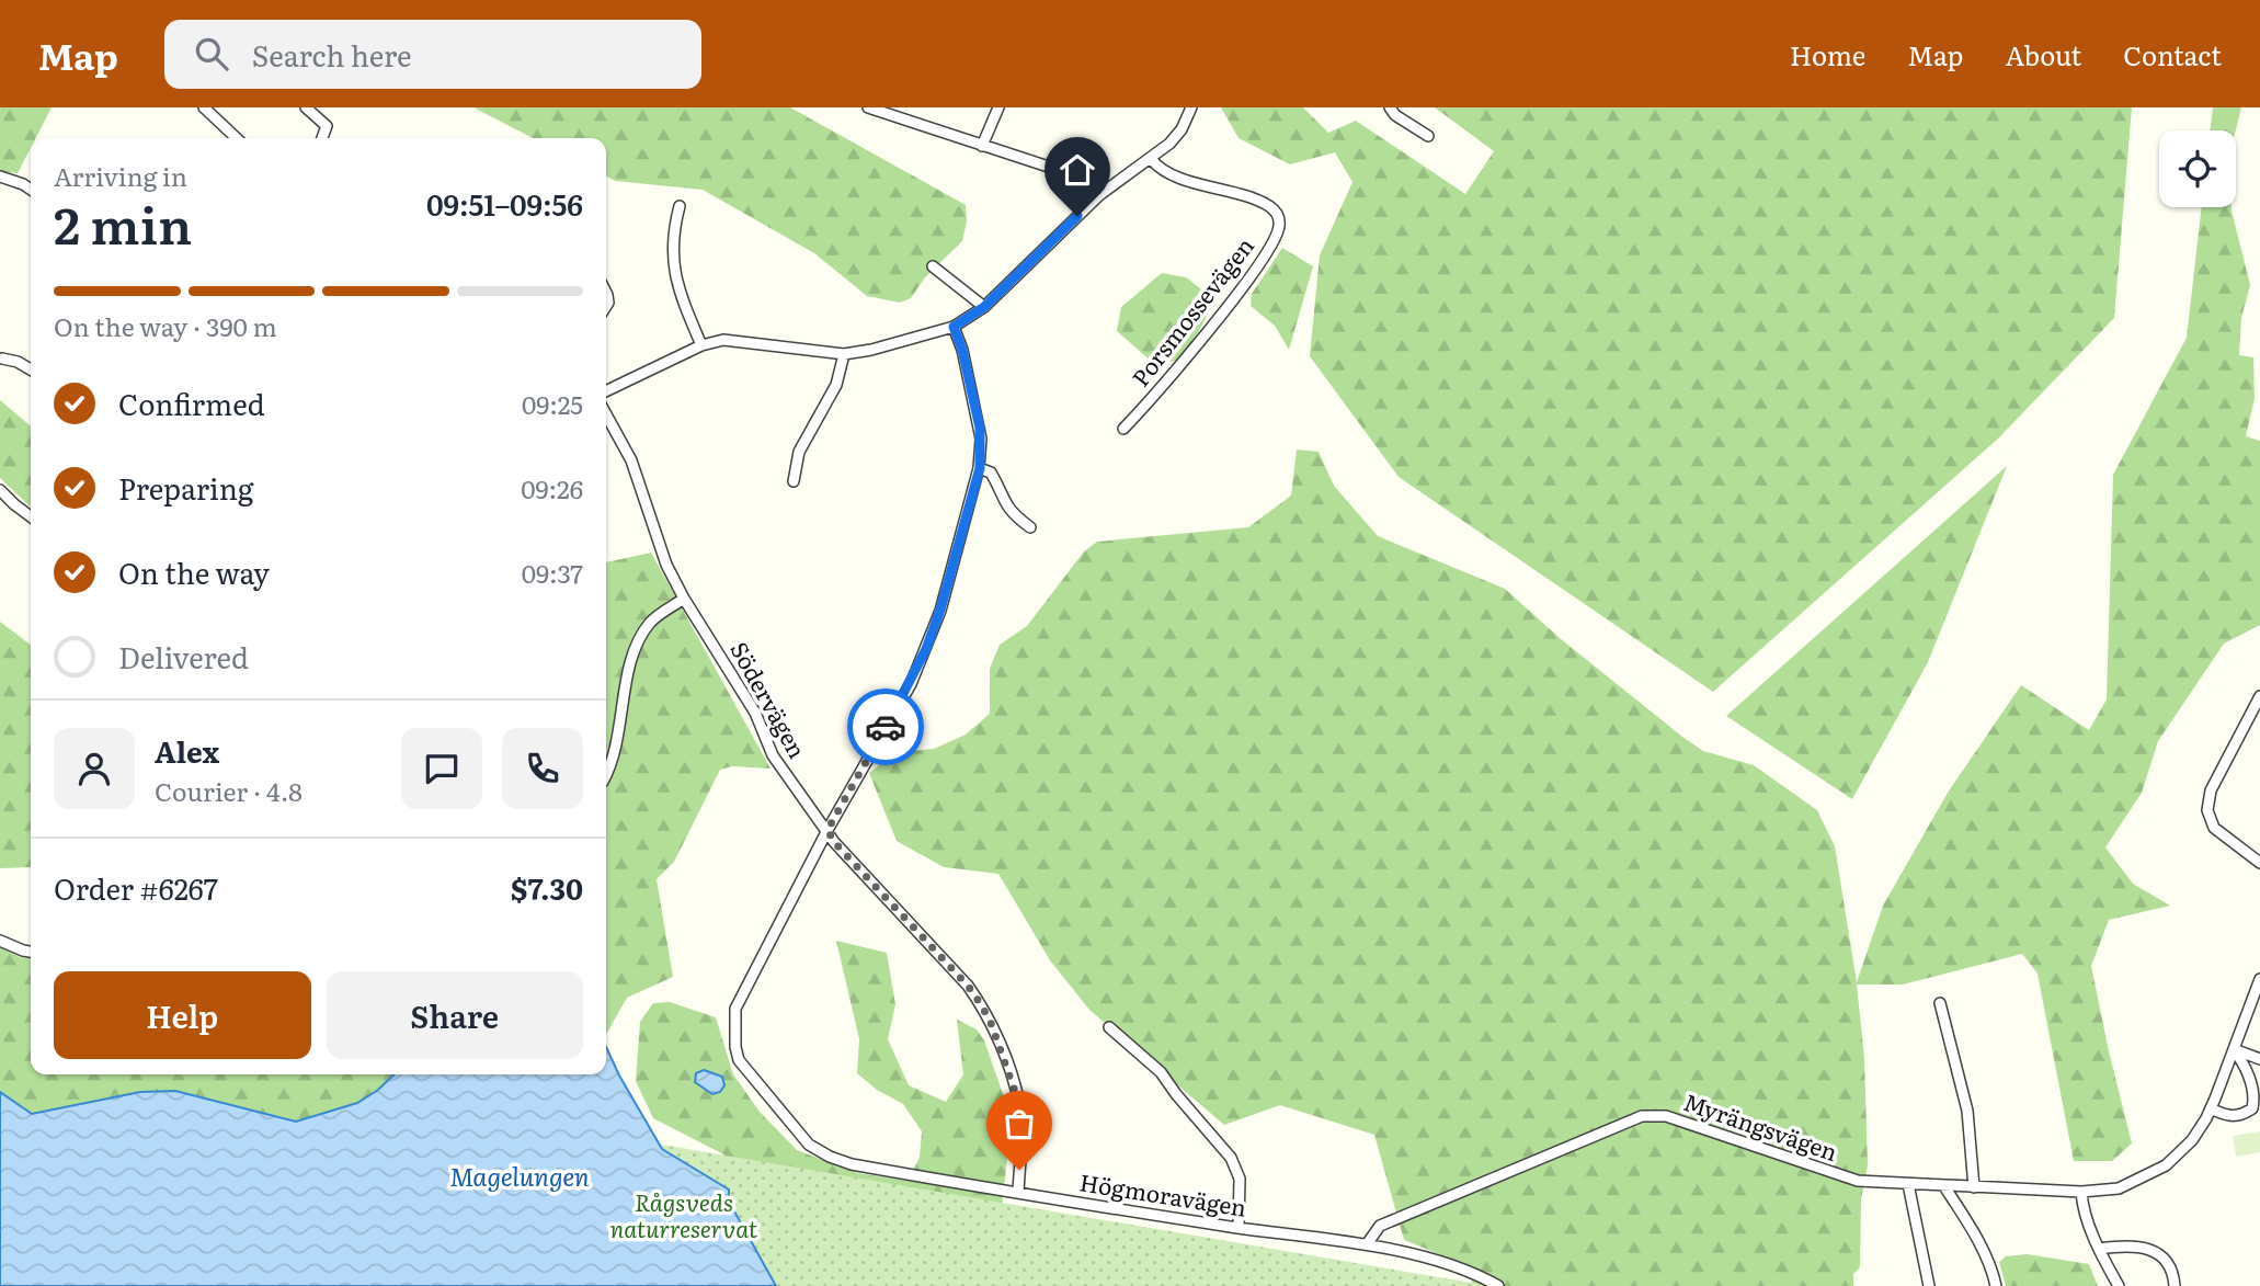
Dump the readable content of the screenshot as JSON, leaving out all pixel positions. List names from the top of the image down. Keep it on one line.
{"streets":{"street":["Porsmossevägen","Södervägen","Myrängsvägen","Högmoravägen"]},"crossings":[["Södervägen","Högmoravägen"],["Myrängsvägen","Högmoravägen"]],"water":["Magelungen"],"parks":["Rågsveds naturreservat"],"page":{"header":"Map","search":"Search here","nav":["Home","Map","About","Contact"],"heading":["2 min","Arriving in","09:51–09:56"],"panel":["Alex","Courier · 4.8","Order #6267","$7.30"],"bar":"On the way · 390 m","list":[["Confirmed","09:25"],["Preparing","09:26"],["On the way","09:37"],"Delivered"],"buttons":["Help","Share"]}}
